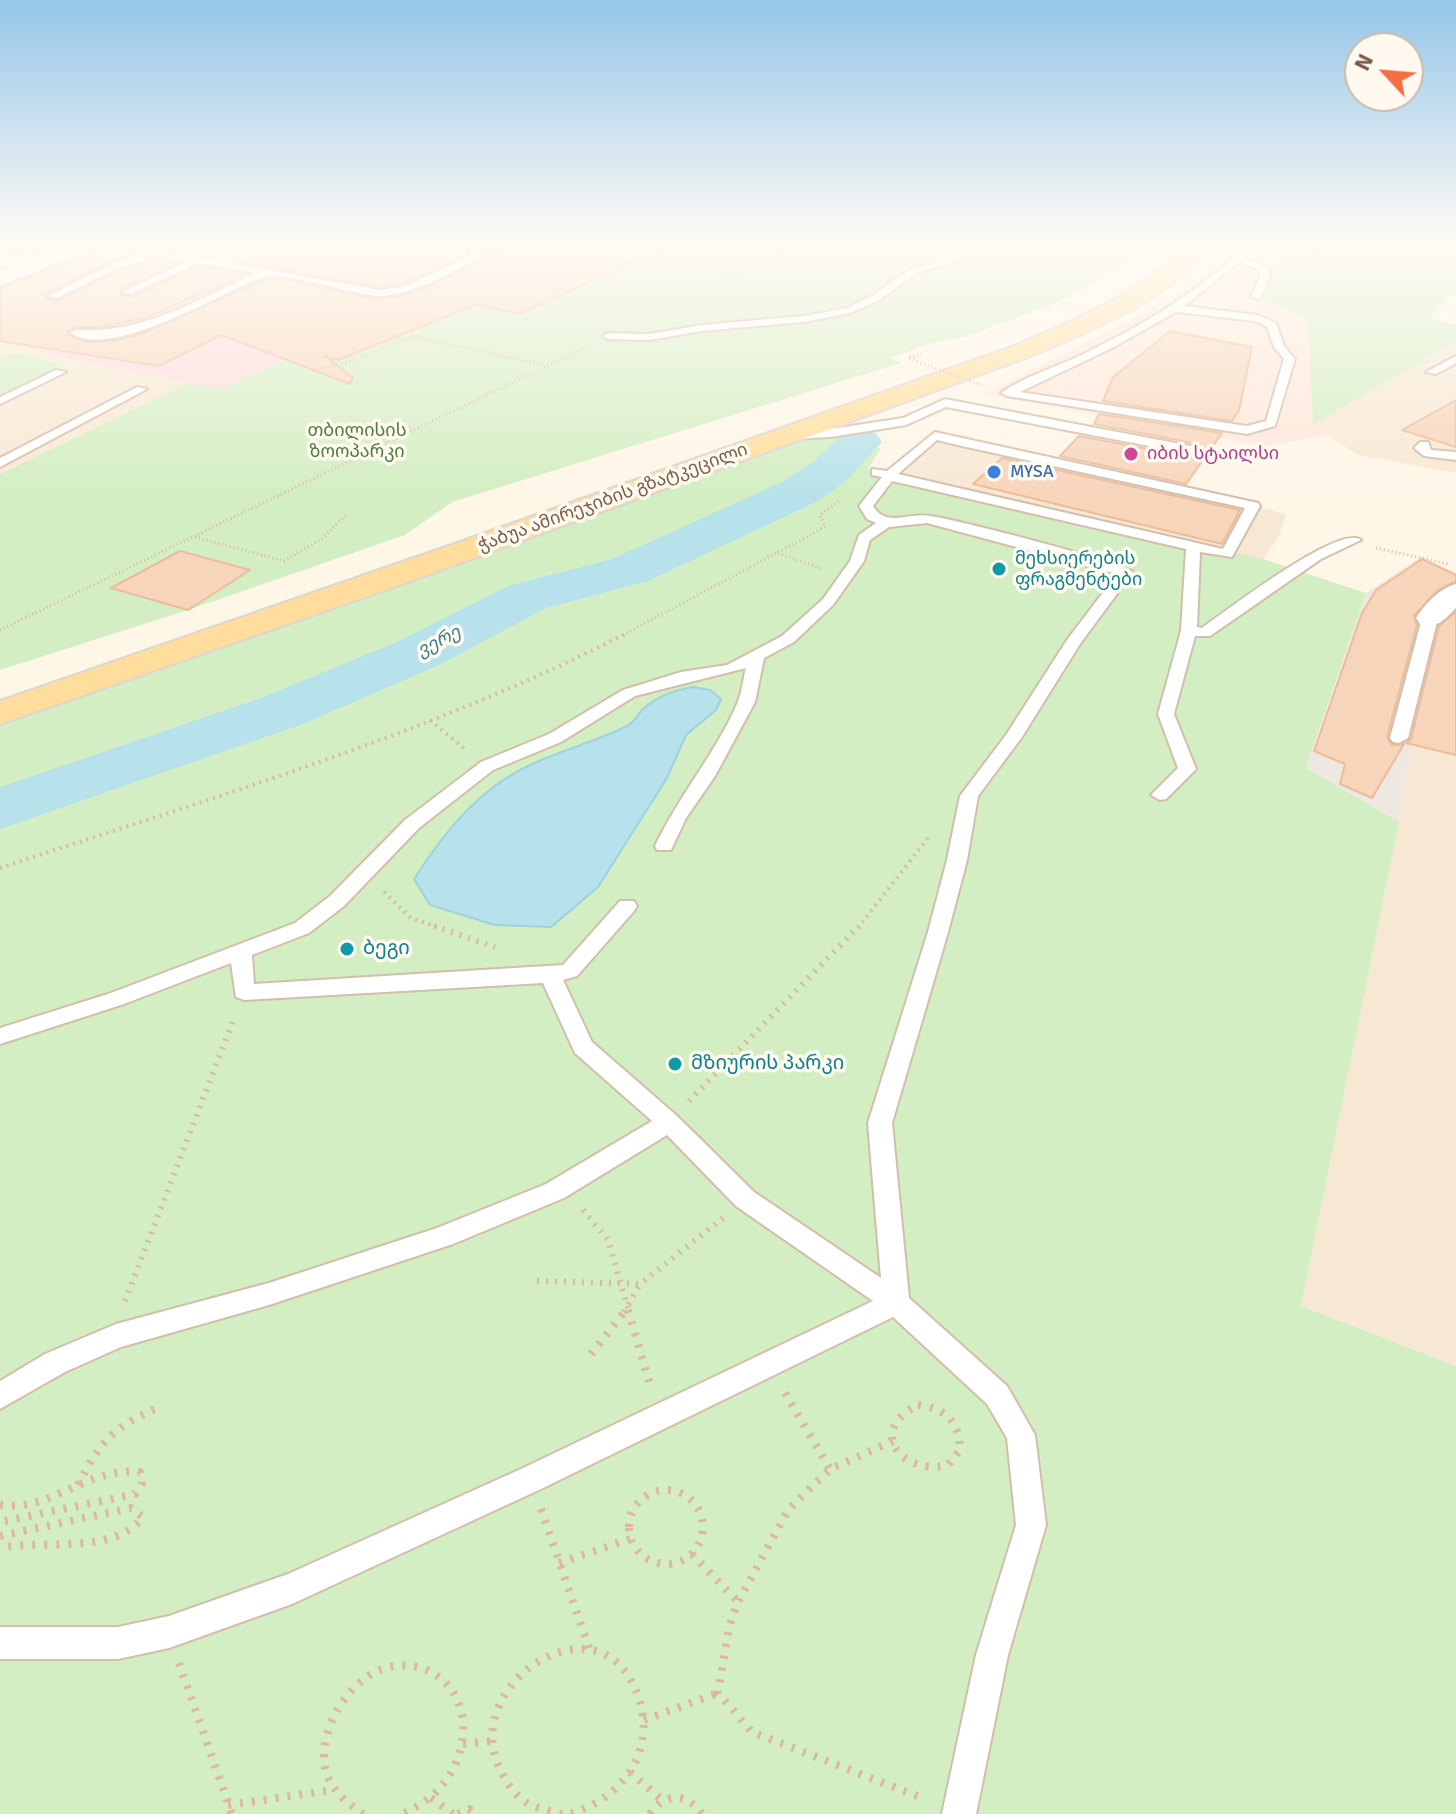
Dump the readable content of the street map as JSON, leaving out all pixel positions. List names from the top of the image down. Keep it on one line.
{"streets":{"main road":["ჭაბუა ამირეჯიბის გზატკეცილი"]},"water":["ვერე"],"parks":["თბილისის ზოოპარკი"],"places":["იბის სტაილსი","MYSA","მეხსიერების ფრაგმენტები","ბეგი","მზიურის პარკი"],"north":"top left"}
